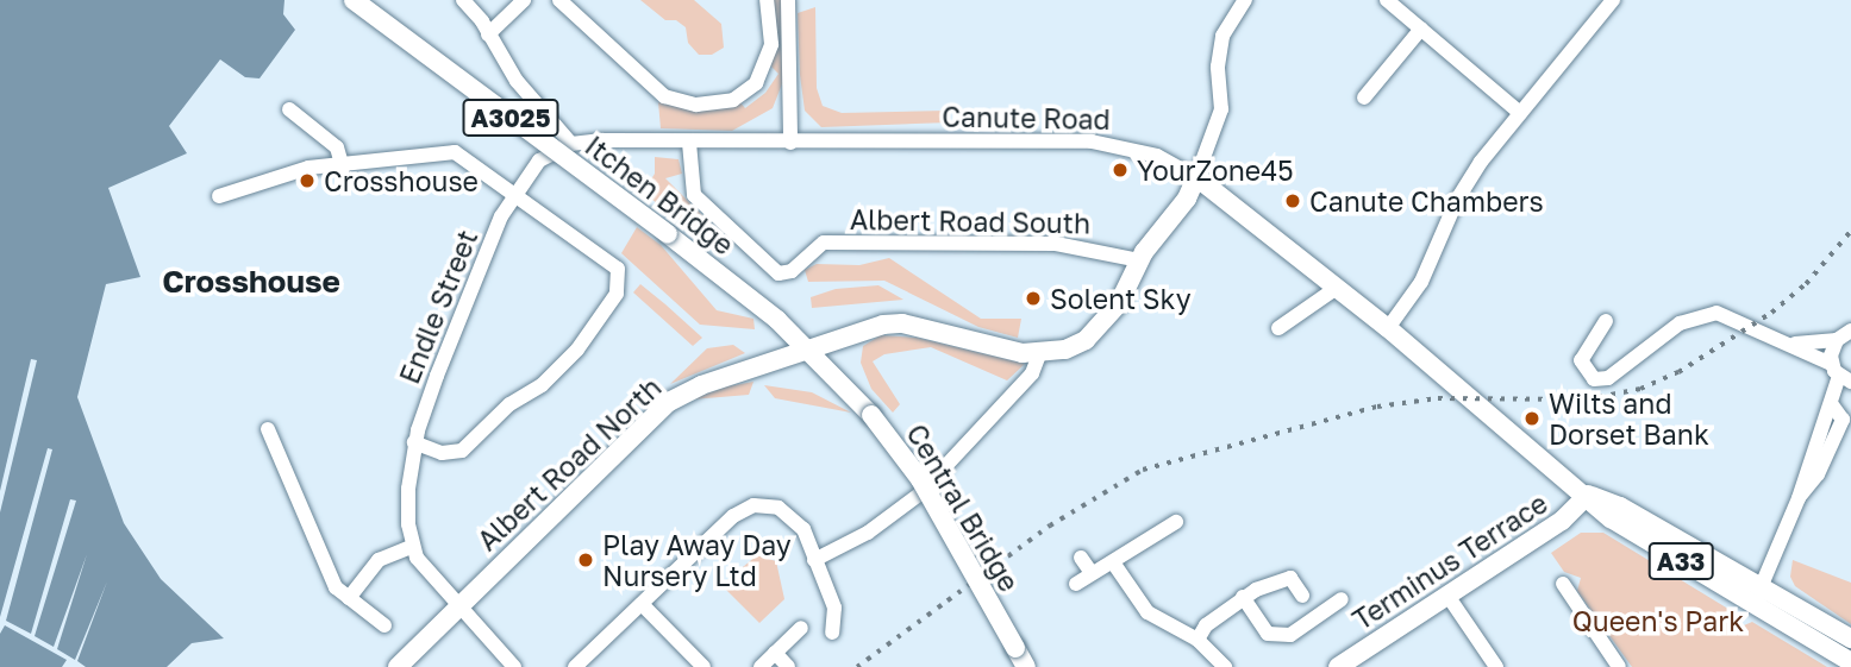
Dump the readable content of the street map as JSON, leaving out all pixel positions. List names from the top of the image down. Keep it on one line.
{"streets":{"main road":["A3025","Canute Road","Itchen Bridge","Albert Road North","Central Bridge","Terminus Terrace","A33"],"street":["Albert Road South","Endle Street"]},"crossings":[["Canute Road","Albert Road South"],["Canute Road","Terminus Terrace"],["Canute Road","A33"],["Itchen Bridge","Albert Road North"],["Itchen Bridge","Central Bridge"],["Albert Road North","Central Bridge"],["Terminus Terrace","A33"]],"districts":["Crosshouse"],"parks":["Queen's Park"],"places":["YourZone45","Crosshouse","Canute Chambers","Solent Sky","Wilts and Dorset Bank","Play Away Day Nursery Ltd"]}
